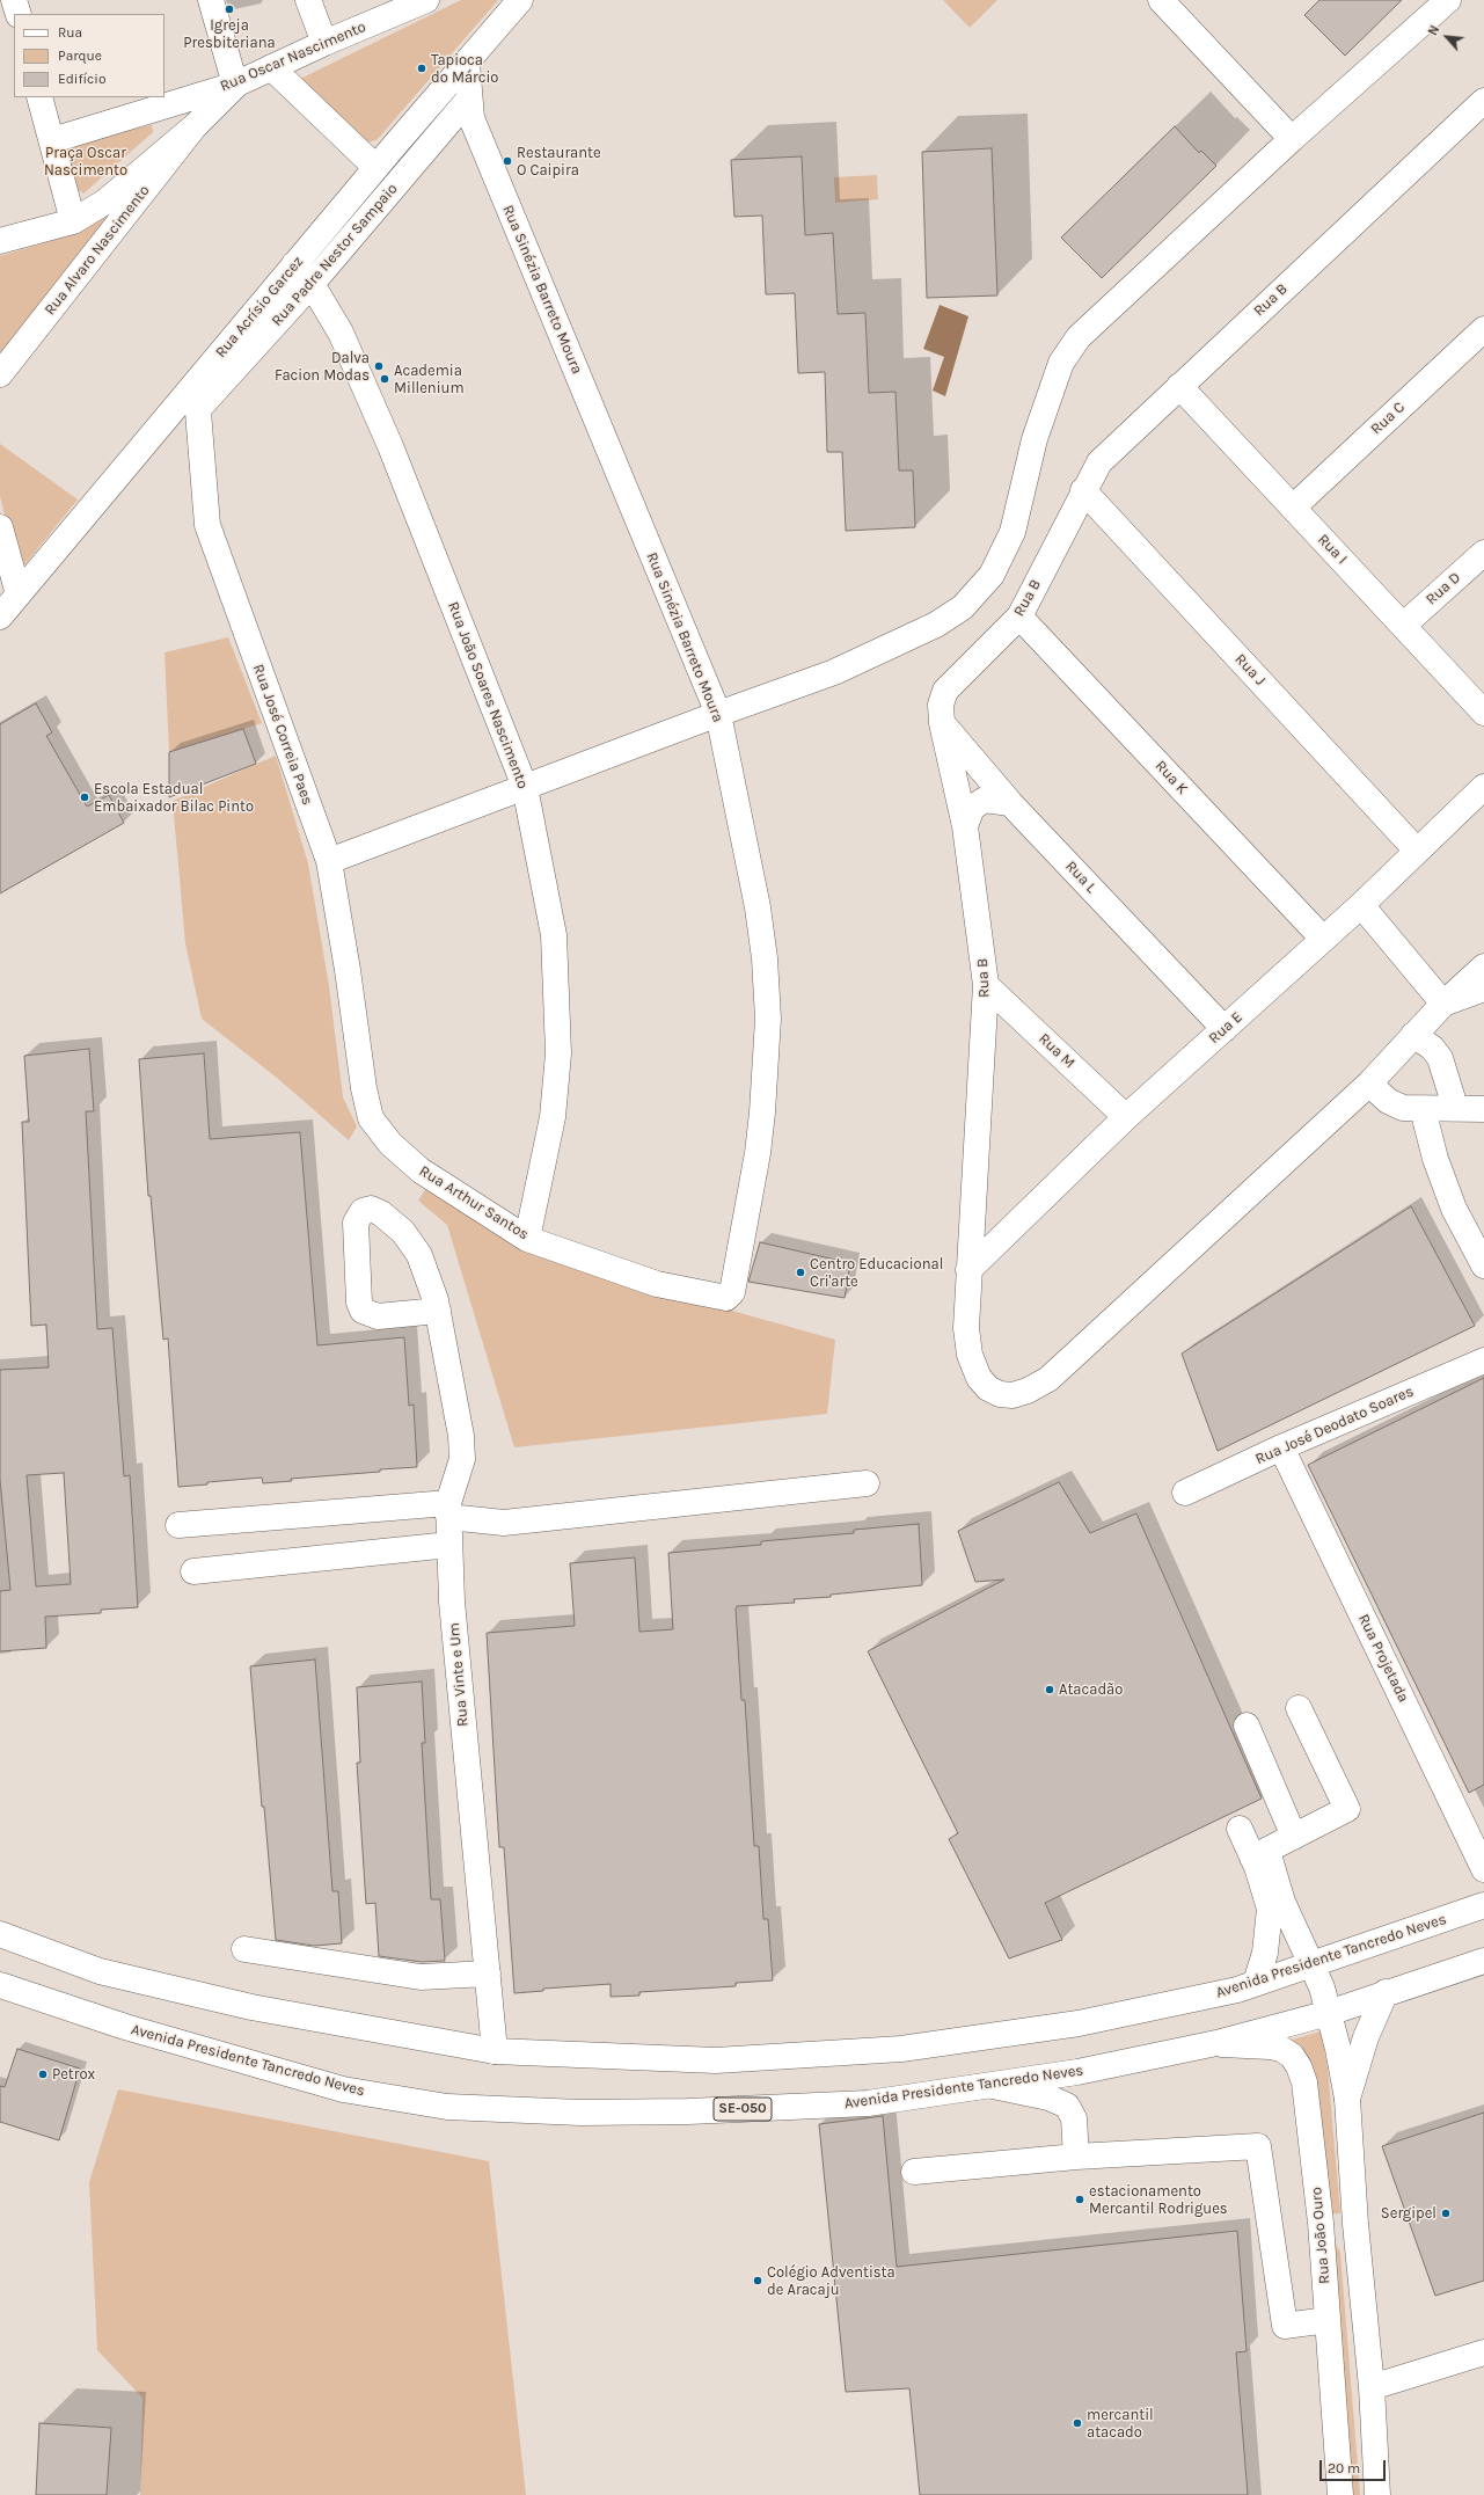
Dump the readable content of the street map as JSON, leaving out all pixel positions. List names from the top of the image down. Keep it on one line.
{"streets":{"street":["Rua Oscar Nascimento","Rua Alvaro Nascimento","Rua Padre Nestor Sampaio","Rua Sinézia Barreto Moura","Rua B","Rua Acrísio Garcez","Rua C","Rua I","Rua D","Rua J","Rua João Soares Nascimento","Rua José Correia Paes","Rua K","Rua L","Rua E","Rua M","Rua Arthur Santos","Rua José Deodato Soares","Rua Projetada","Rua Vinte e Um","Avenida Presidente Tancredo Neves","SE-050","Rua João Ouro"]},"crossings":[["Rua Padre Nestor Sampaio","Rua Sinézia Barreto Moura"],["Rua Padre Nestor Sampaio","Rua João Soares Nascimento"],["Rua Padre Nestor Sampaio","Rua José Correia Paes"],["Rua Sinézia Barreto Moura","Rua Acrísio Garcez"],["Rua Sinézia Barreto Moura","Rua Arthur Santos"],["Rua B","Rua I"],["Rua B","Rua J"],["Rua B","Rua K"],["Rua B","Rua L"],["Rua B","Rua E"],["Rua B","Rua M"],["Rua Acrísio Garcez","Rua João Soares Nascimento"],["Rua Acrísio Garcez","Rua José Correia Paes"],["Rua C","Rua I"],["Rua I","Rua D"],["Rua J","Rua E"],["Rua João Soares Nascimento","Rua Arthur Santos"],["Rua José Correia Paes","Rua Arthur Santos"],["Rua K","Rua E"],["Rua L","Rua E"],["Rua E","Rua M"],["Rua José Deodato Soares","Rua Projetada"],["Rua Vinte e Um","Avenida Presidente Tancredo Neves"],["Avenida Presidente Tancredo Neves","Rua João Ouro"]],"parks":["Praça Oscar Nascimento"],"places":["Igreja Presbiteriana","Tapioca do Márcio","Restaurante O Caipira","Dalva Facion Modas","Academia Millenium","Escola Estadual Embaixador Bilac Pinto","Centro Educacional Cri'arte","Atacadão","Petrox","estacionamento Mercantil Rodrigues","Sergipel","Colégio Adventista de Aracaju","mercantil atacado"],"legend":["Rua","Parque","Edifício"],"scale_bar":"20 m","north":"top left"}
